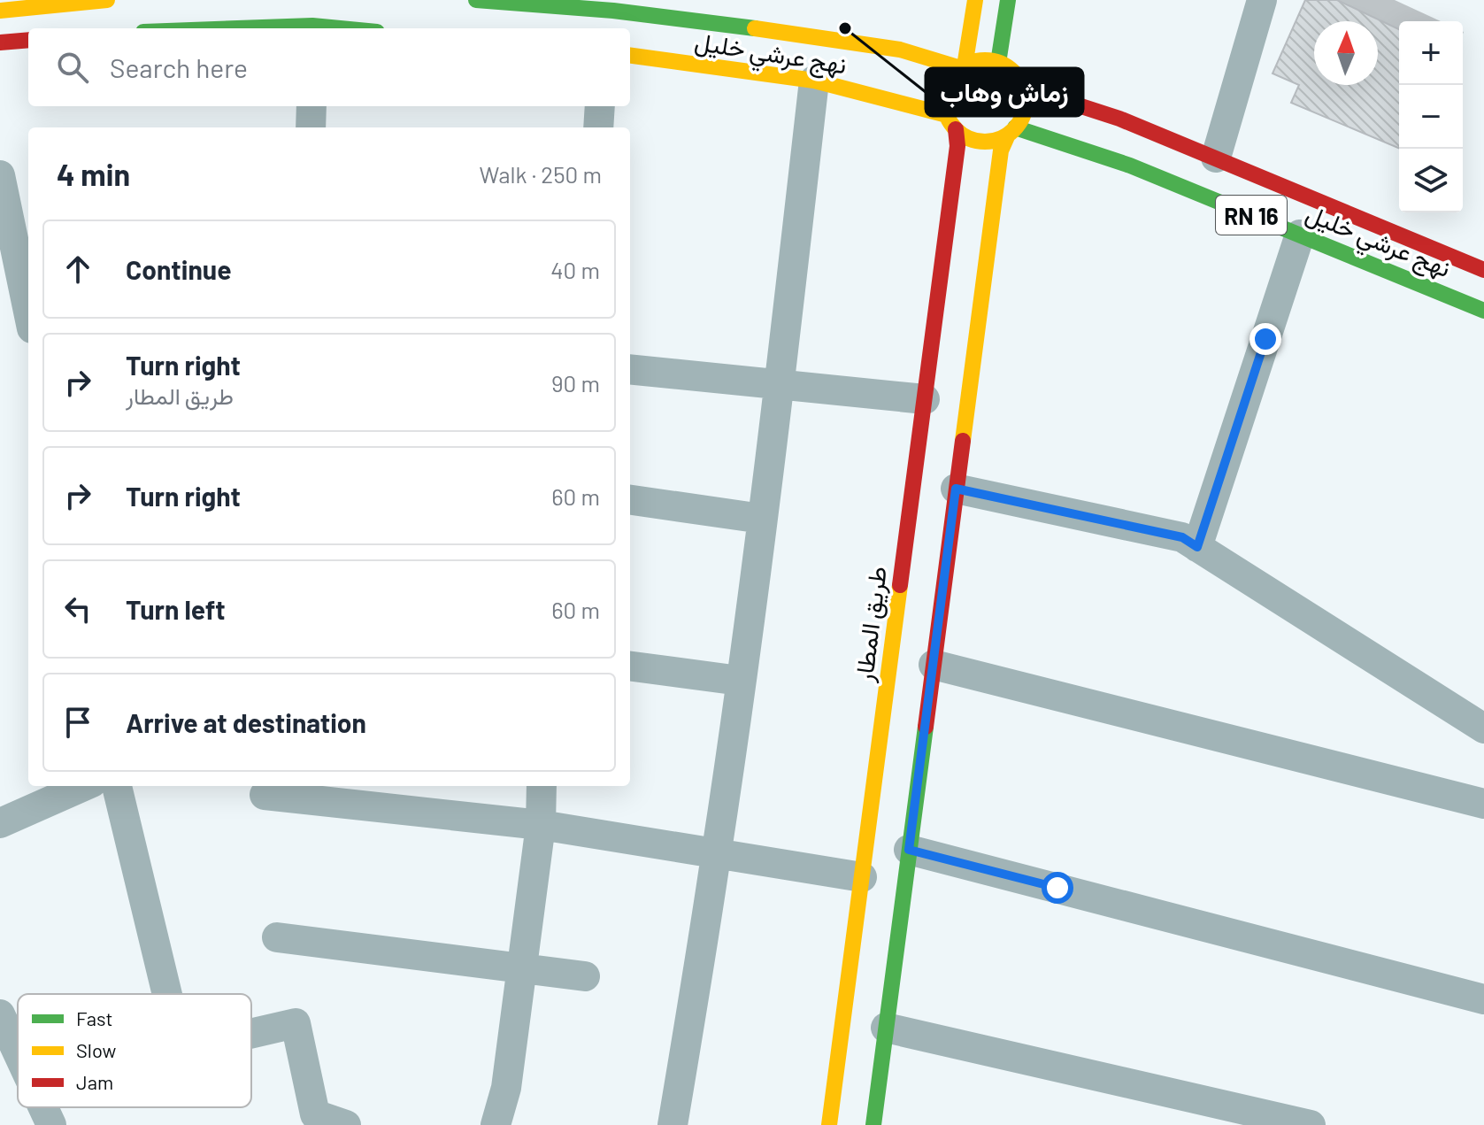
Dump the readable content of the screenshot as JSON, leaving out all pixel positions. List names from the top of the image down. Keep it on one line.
{"streets":{"main road":["نهج عرشي خليل","RN 16","طريق المطار"]},"crossings":[["نهج عرشي خليل","طريق المطار"]],"places":["زماش وهاب"],"legend":["Fast","Slow","Jam"],"north":"top","page":{"map_buttons":["+","−"],"search":"Search here","heading":["4 min","Walk · 250 m"],"list":[["Continue","40 m"],["Turn right","طريق المطار","90 m"],["Turn right","60 m"],["Turn left","60 m"],"Arrive at destination"]}}
